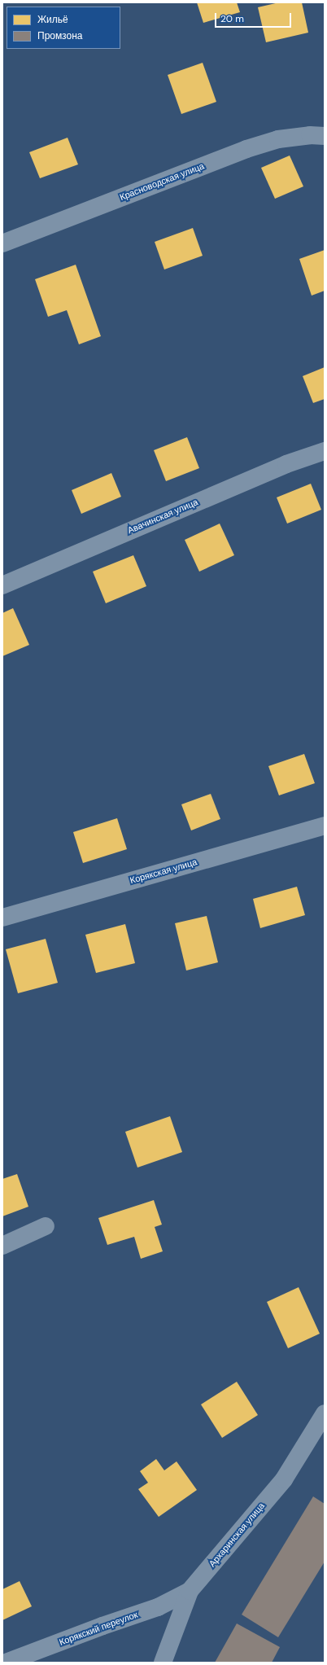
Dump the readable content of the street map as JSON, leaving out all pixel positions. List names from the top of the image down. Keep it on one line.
{"streets":{"street":["Красноводская улица","Авачинская улица","Корякская улица","Архаринская улица","Корякский переулок"]},"crossings":[["Архаринская улица","Корякский переулок"]],"legend":["Жильё","Промзона"],"scale_bar":"20 m"}
